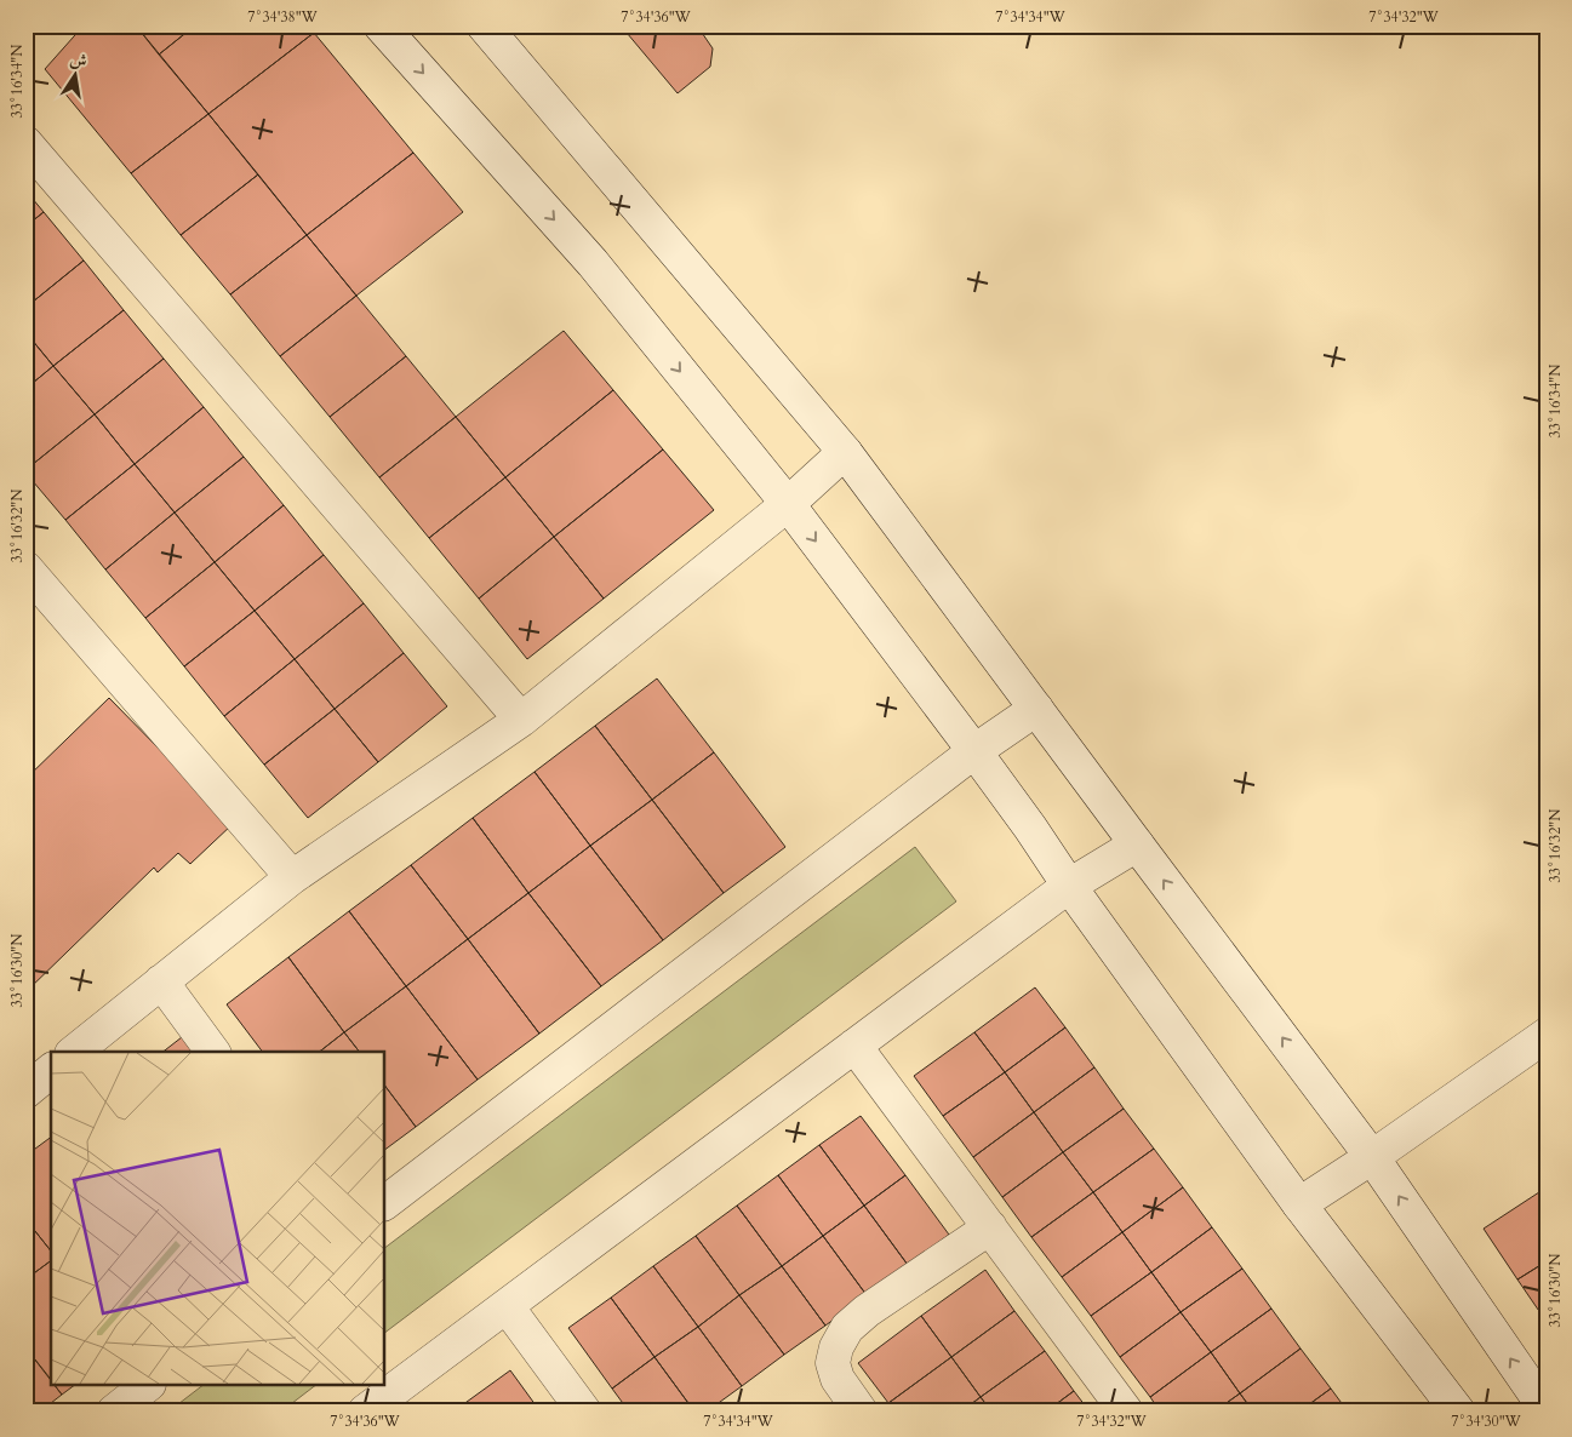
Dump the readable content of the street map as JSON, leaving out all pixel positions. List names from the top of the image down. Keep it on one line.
{"north":"top","coordinates":["7°34'38\"W","7°34'36\"W","7°34'34\"W","7°34'32\"W","33°16'34\"N","33°16'32\"N","33°16'30\"N","7°34'30\"W"]}
